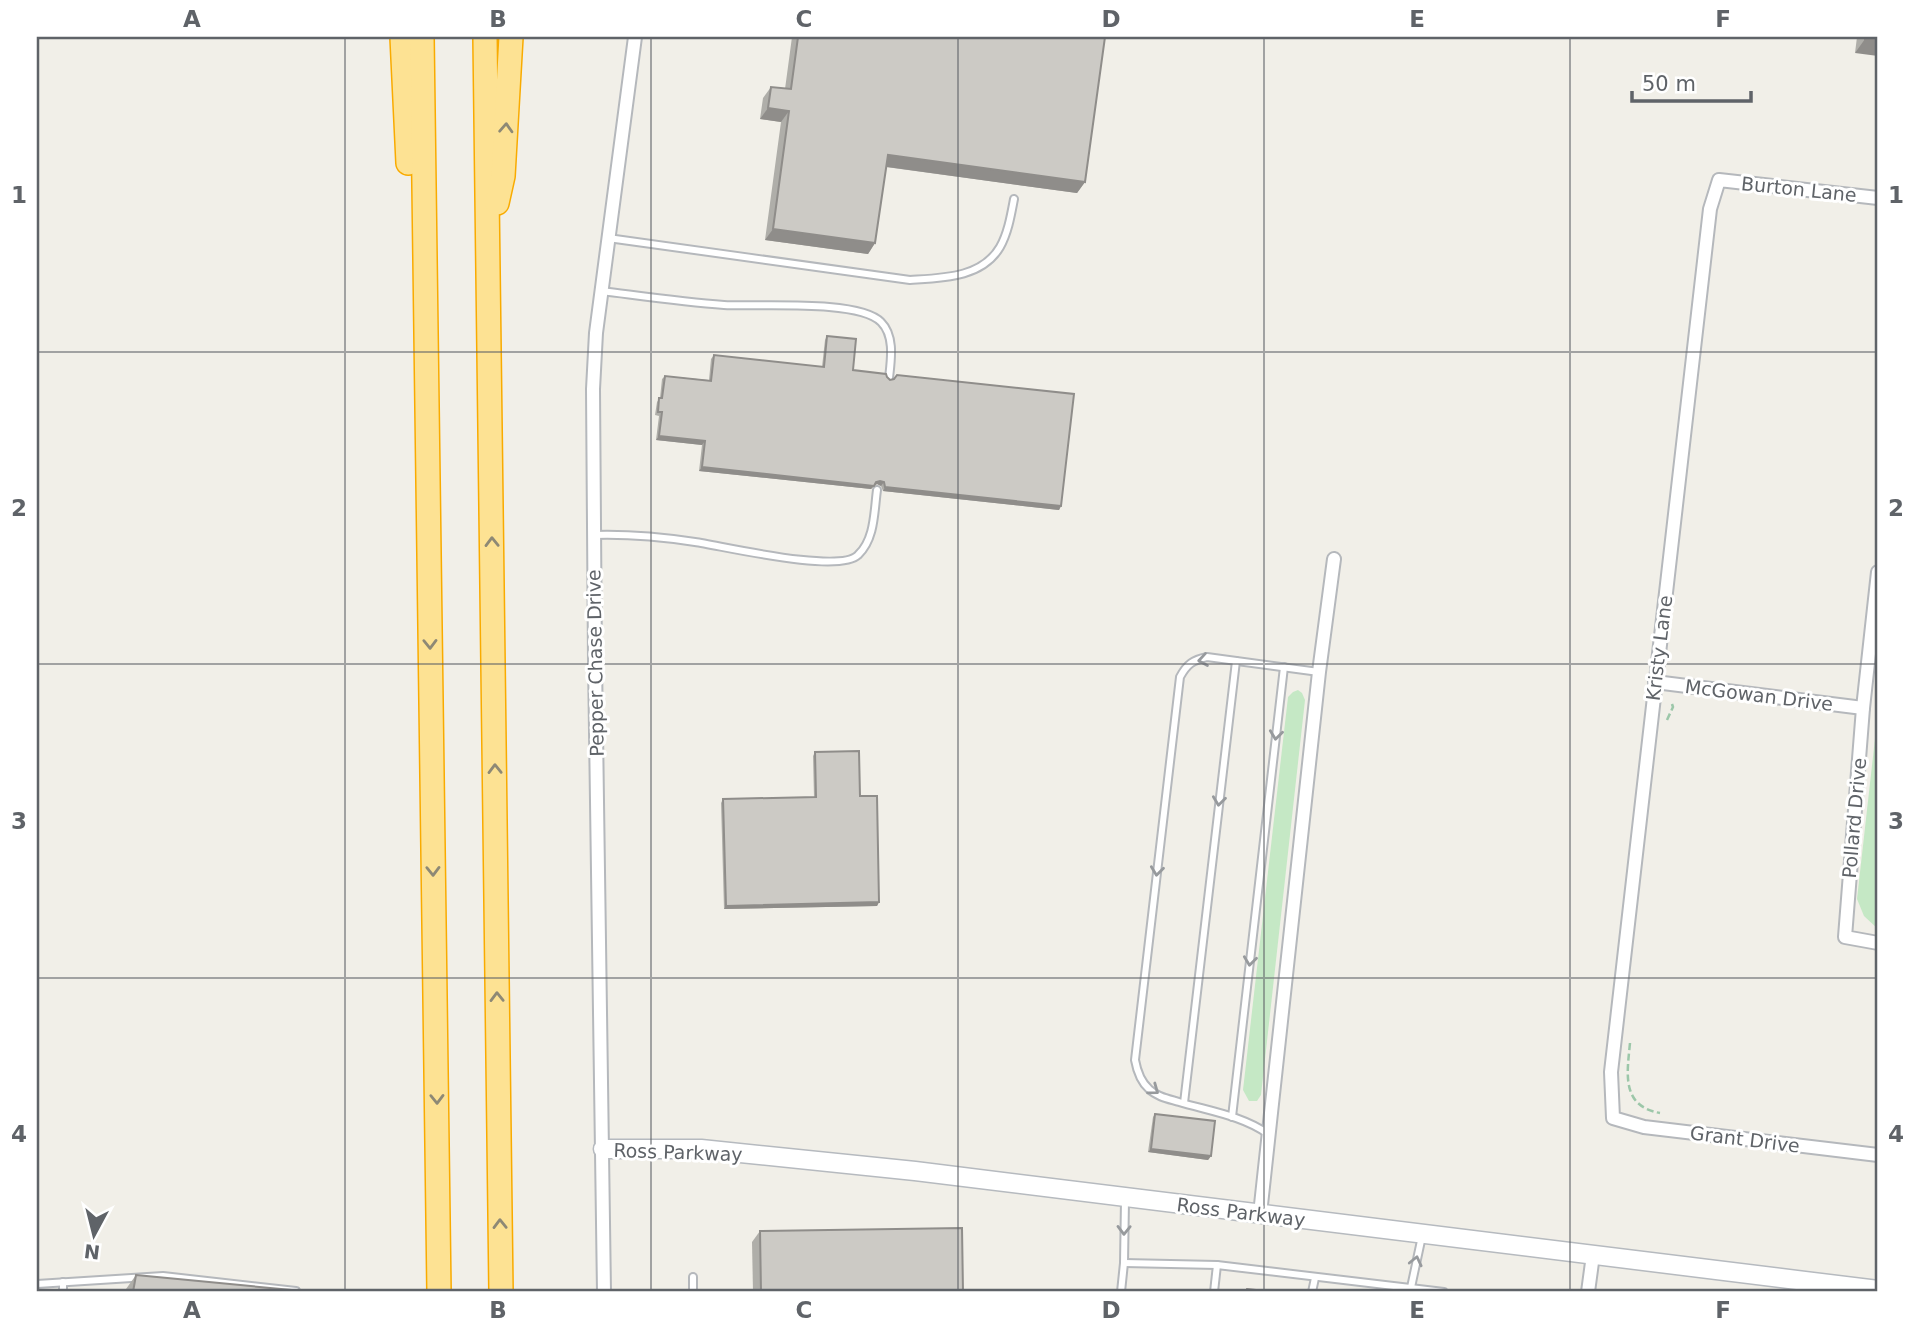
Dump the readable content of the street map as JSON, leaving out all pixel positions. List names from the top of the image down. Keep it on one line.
{"streets":{"street":["Burton Lane","Kristy Lane","Pepper Chase Drive","McGowan Drive","Pollard Drive","Grant Drive","Ross Parkway"]},"crossings":[["Burton Lane","Kristy Lane"],["Kristy Lane","McGowan Drive"],["Kristy Lane","Grant Drive"],["Pepper Chase Drive","Ross Parkway"],["McGowan Drive","Pollard Drive"]],"scale_bar":"50 m","north":"bottom","grid":{"columns":["A","B","C","D","E","F"],"rows":["1","2","3","4"]}}
